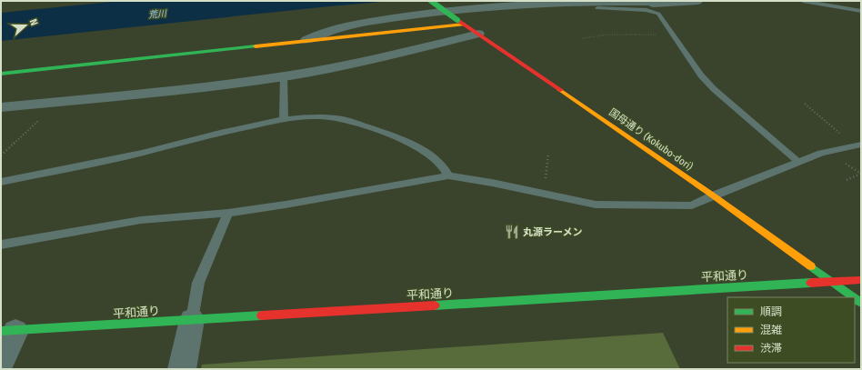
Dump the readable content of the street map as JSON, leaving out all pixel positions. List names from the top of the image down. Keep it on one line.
{"streets":{"main road":["国母通り (Kokubo-dori)","平和通り"]},"crossings":[["国母通り (Kokubo-dori)","平和通り"]],"water":["荒川"],"places":{"restaurant":["丸源ラーメン"]},"legend":["順調","混雑","渋滞"],"north":"right"}
